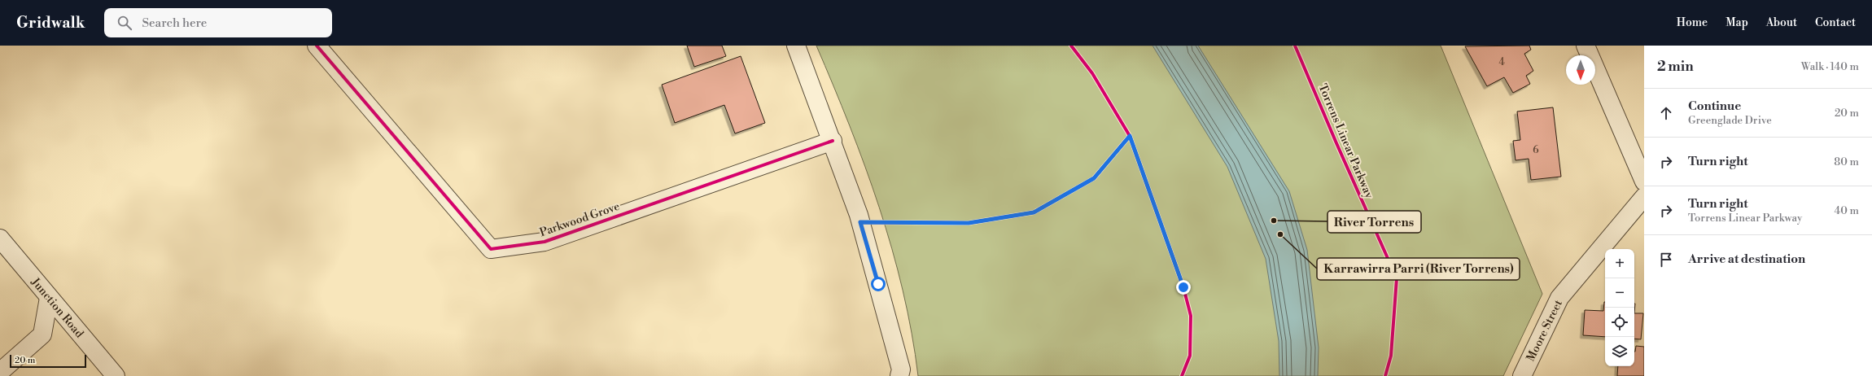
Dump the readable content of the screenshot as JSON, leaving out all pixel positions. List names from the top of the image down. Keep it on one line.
{"streets":{"street":["Parkwood Grove","Junction Road","Moore Street"],"cycle path":["Torrens Linear Parkway"]},"places":["River Torrens","Karrawirra Parri (River Torrens)"],"house_numbers":["4","6"],"scale_bar":"20 m","north":"bottom","page":{"header":"Gridwalk","search":"Search here","nav":["Home","Map","About","Contact"],"heading":["2 min","Walk · 140 m"],"list":[["Continue","Greenglade Drive","20 m"],["Turn right","80 m"],["Turn right","Torrens Linear Parkway","40 m"],"Arrive at destination"],"map_buttons":["+","−"],"scale":"20 m"}}
